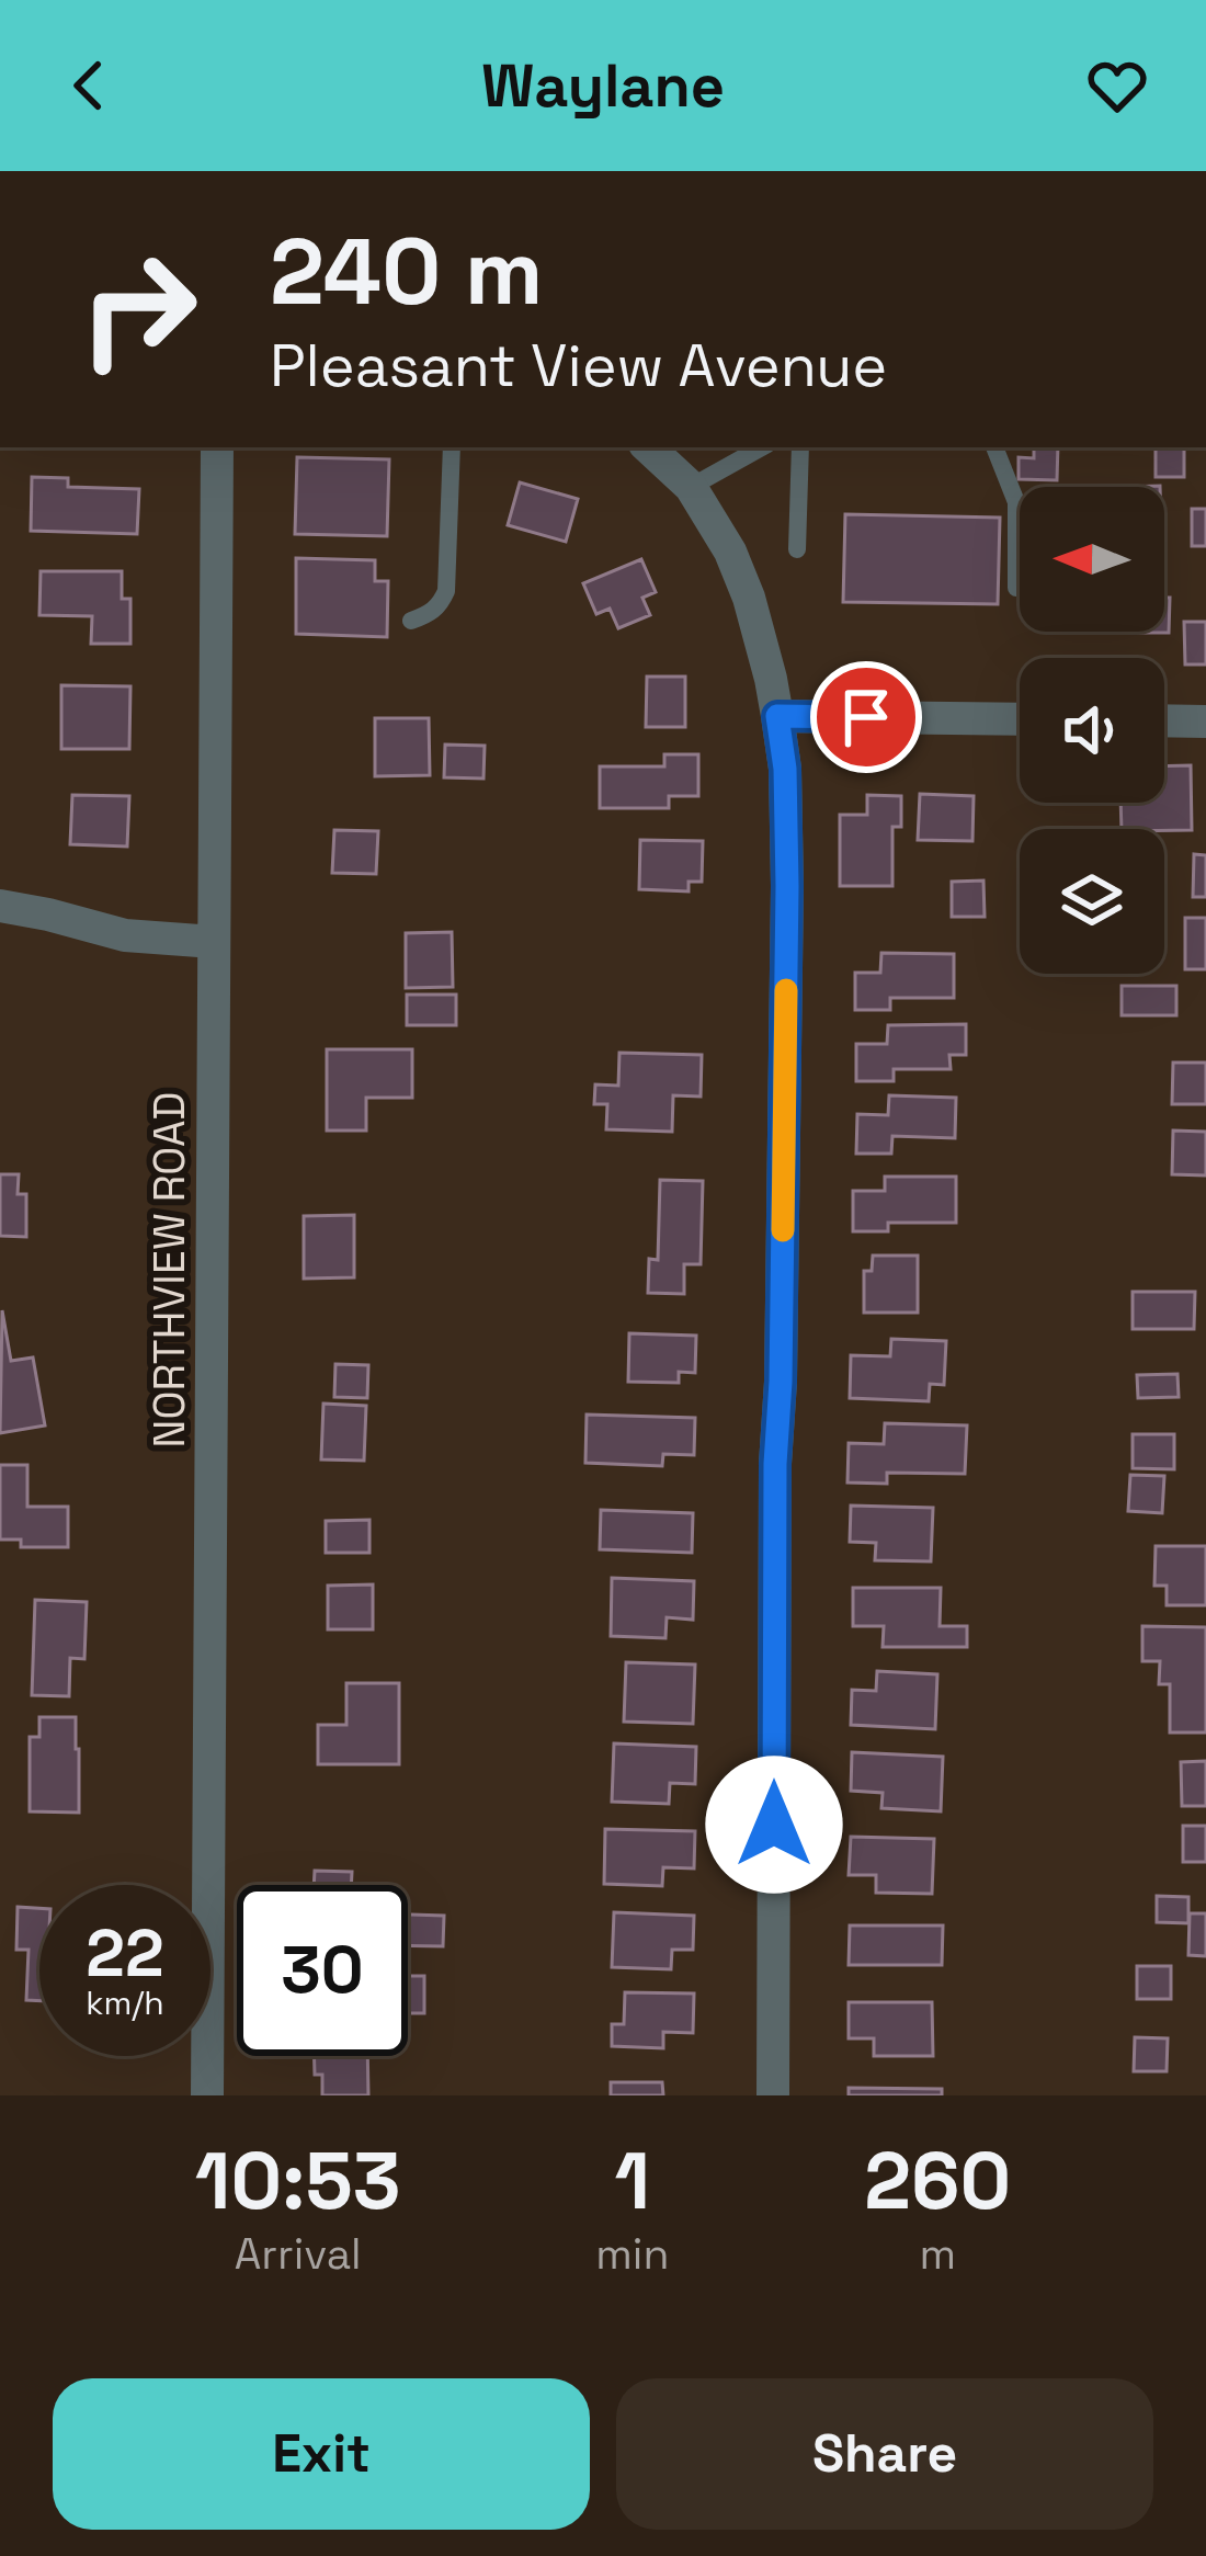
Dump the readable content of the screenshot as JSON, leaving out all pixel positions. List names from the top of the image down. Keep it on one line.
{"streets":{"street":["NORTHVIEW ROAD"]},"north":"left","page":{"header":"Waylane","turn":["240 m","Pleasant View Avenue"],"speed":"22 km/h","limit":"30","eta":["10:53","Arrival","1","min","260","m"],"buttons":["Exit","Share"]}}
